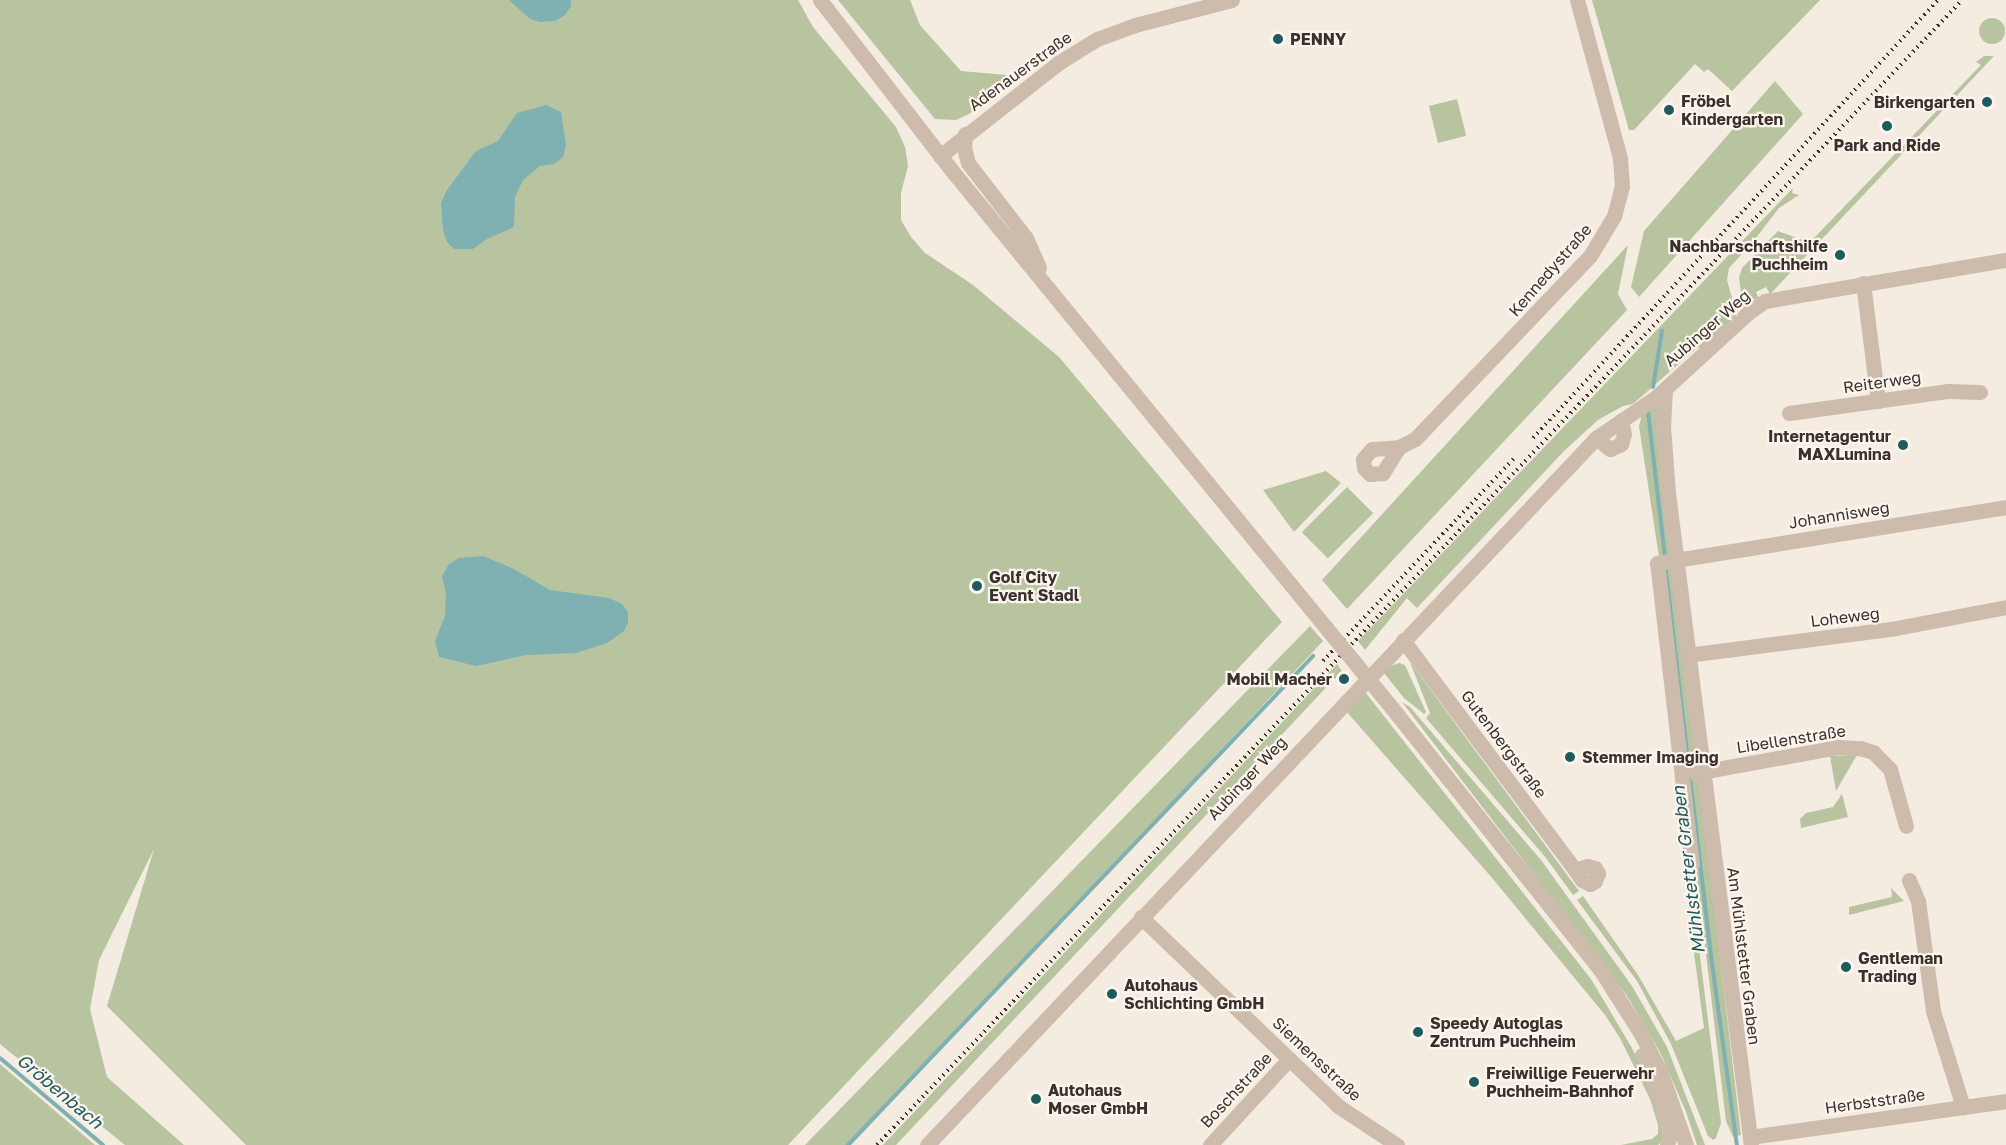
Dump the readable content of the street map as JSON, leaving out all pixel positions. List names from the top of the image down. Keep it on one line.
{"streets":{"street":["Adenauerstraße","Kennedystraße","Aubinger Weg","Reiterweg","Johannisweg","Loheweg","Libellenstraße","Gutenbergstraße","Am Mühlstetter Graben","Siemensstraße","Boschstraße","Herbststraße"]},"crossings":[["Aubinger Weg","Gutenbergstraße"],["Aubinger Weg","Am Mühlstetter Graben"],["Aubinger Weg","Siemensstraße"],["Johannisweg","Am Mühlstetter Graben"],["Loheweg","Am Mühlstetter Graben"],["Libellenstraße","Am Mühlstetter Graben"],["Am Mühlstetter Graben","Herbststraße"],["Siemensstraße","Boschstraße"]],"water":["Mühlstetter Graben","Gröbenbach"],"places":["PENNY","Birkengarten","Fröbel Kindergarten","Park and Ride","Nachbarschaftshilfe Puchheim","Internetagentur MAXLumina","Golf City Event Stadl","Mobil Macher","Stemmer Imaging","Gentleman Trading","Autohaus Schlichting GmbH","Speedy Autoglas Zentrum Puchheim","Freiwillige Feuerwehr Puchheim-Bahnhof","Autohaus Moser GmbH"]}
